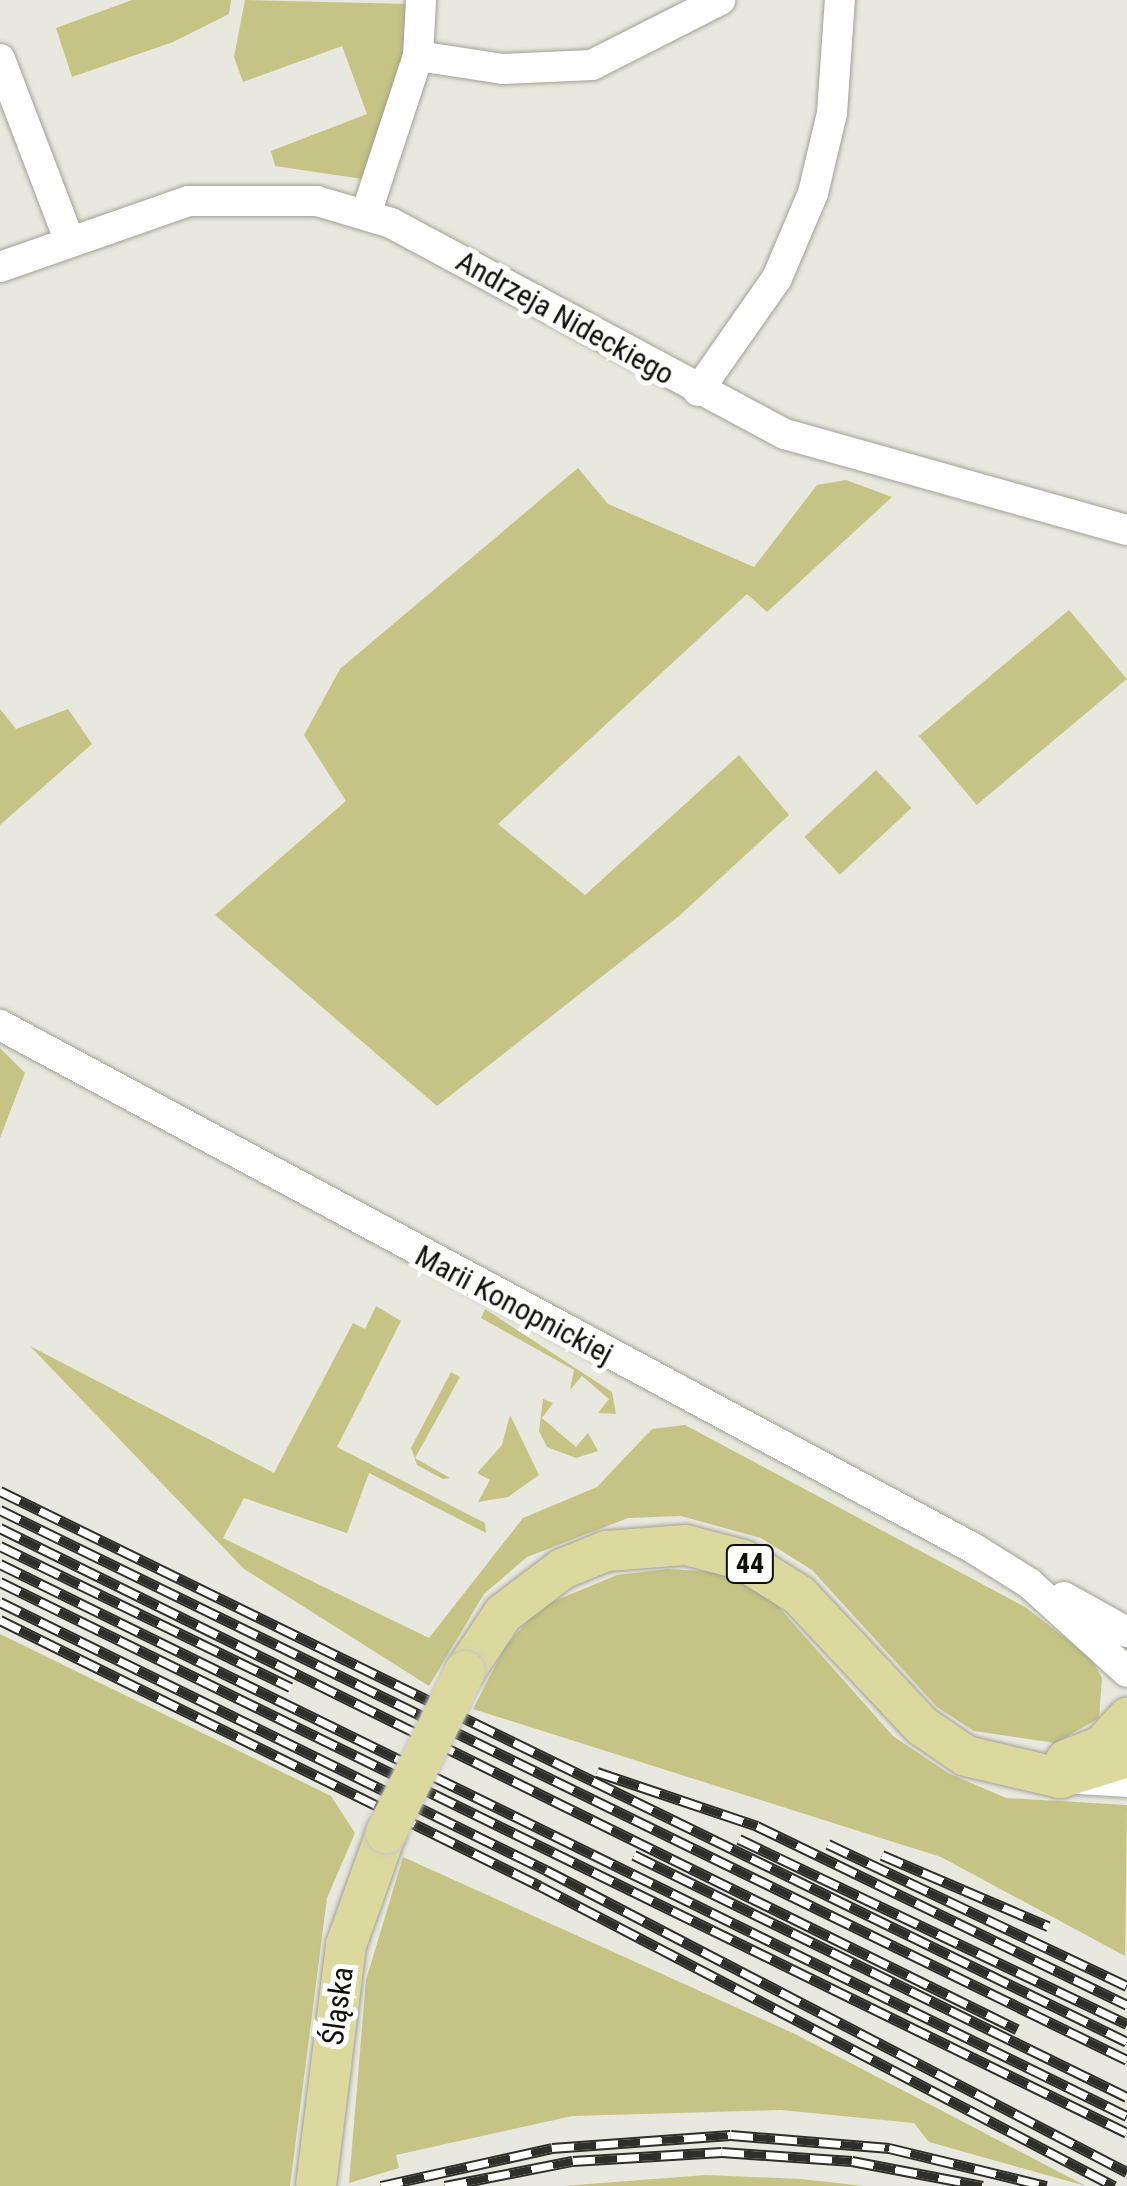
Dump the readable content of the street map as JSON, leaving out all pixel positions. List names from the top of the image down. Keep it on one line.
{"streets":{"main road":["44","Śląska"],"street":["Andrzeja Nideckiego","Marii Konopnickiej"]},"crossings":[["44","Śląska"]]}
